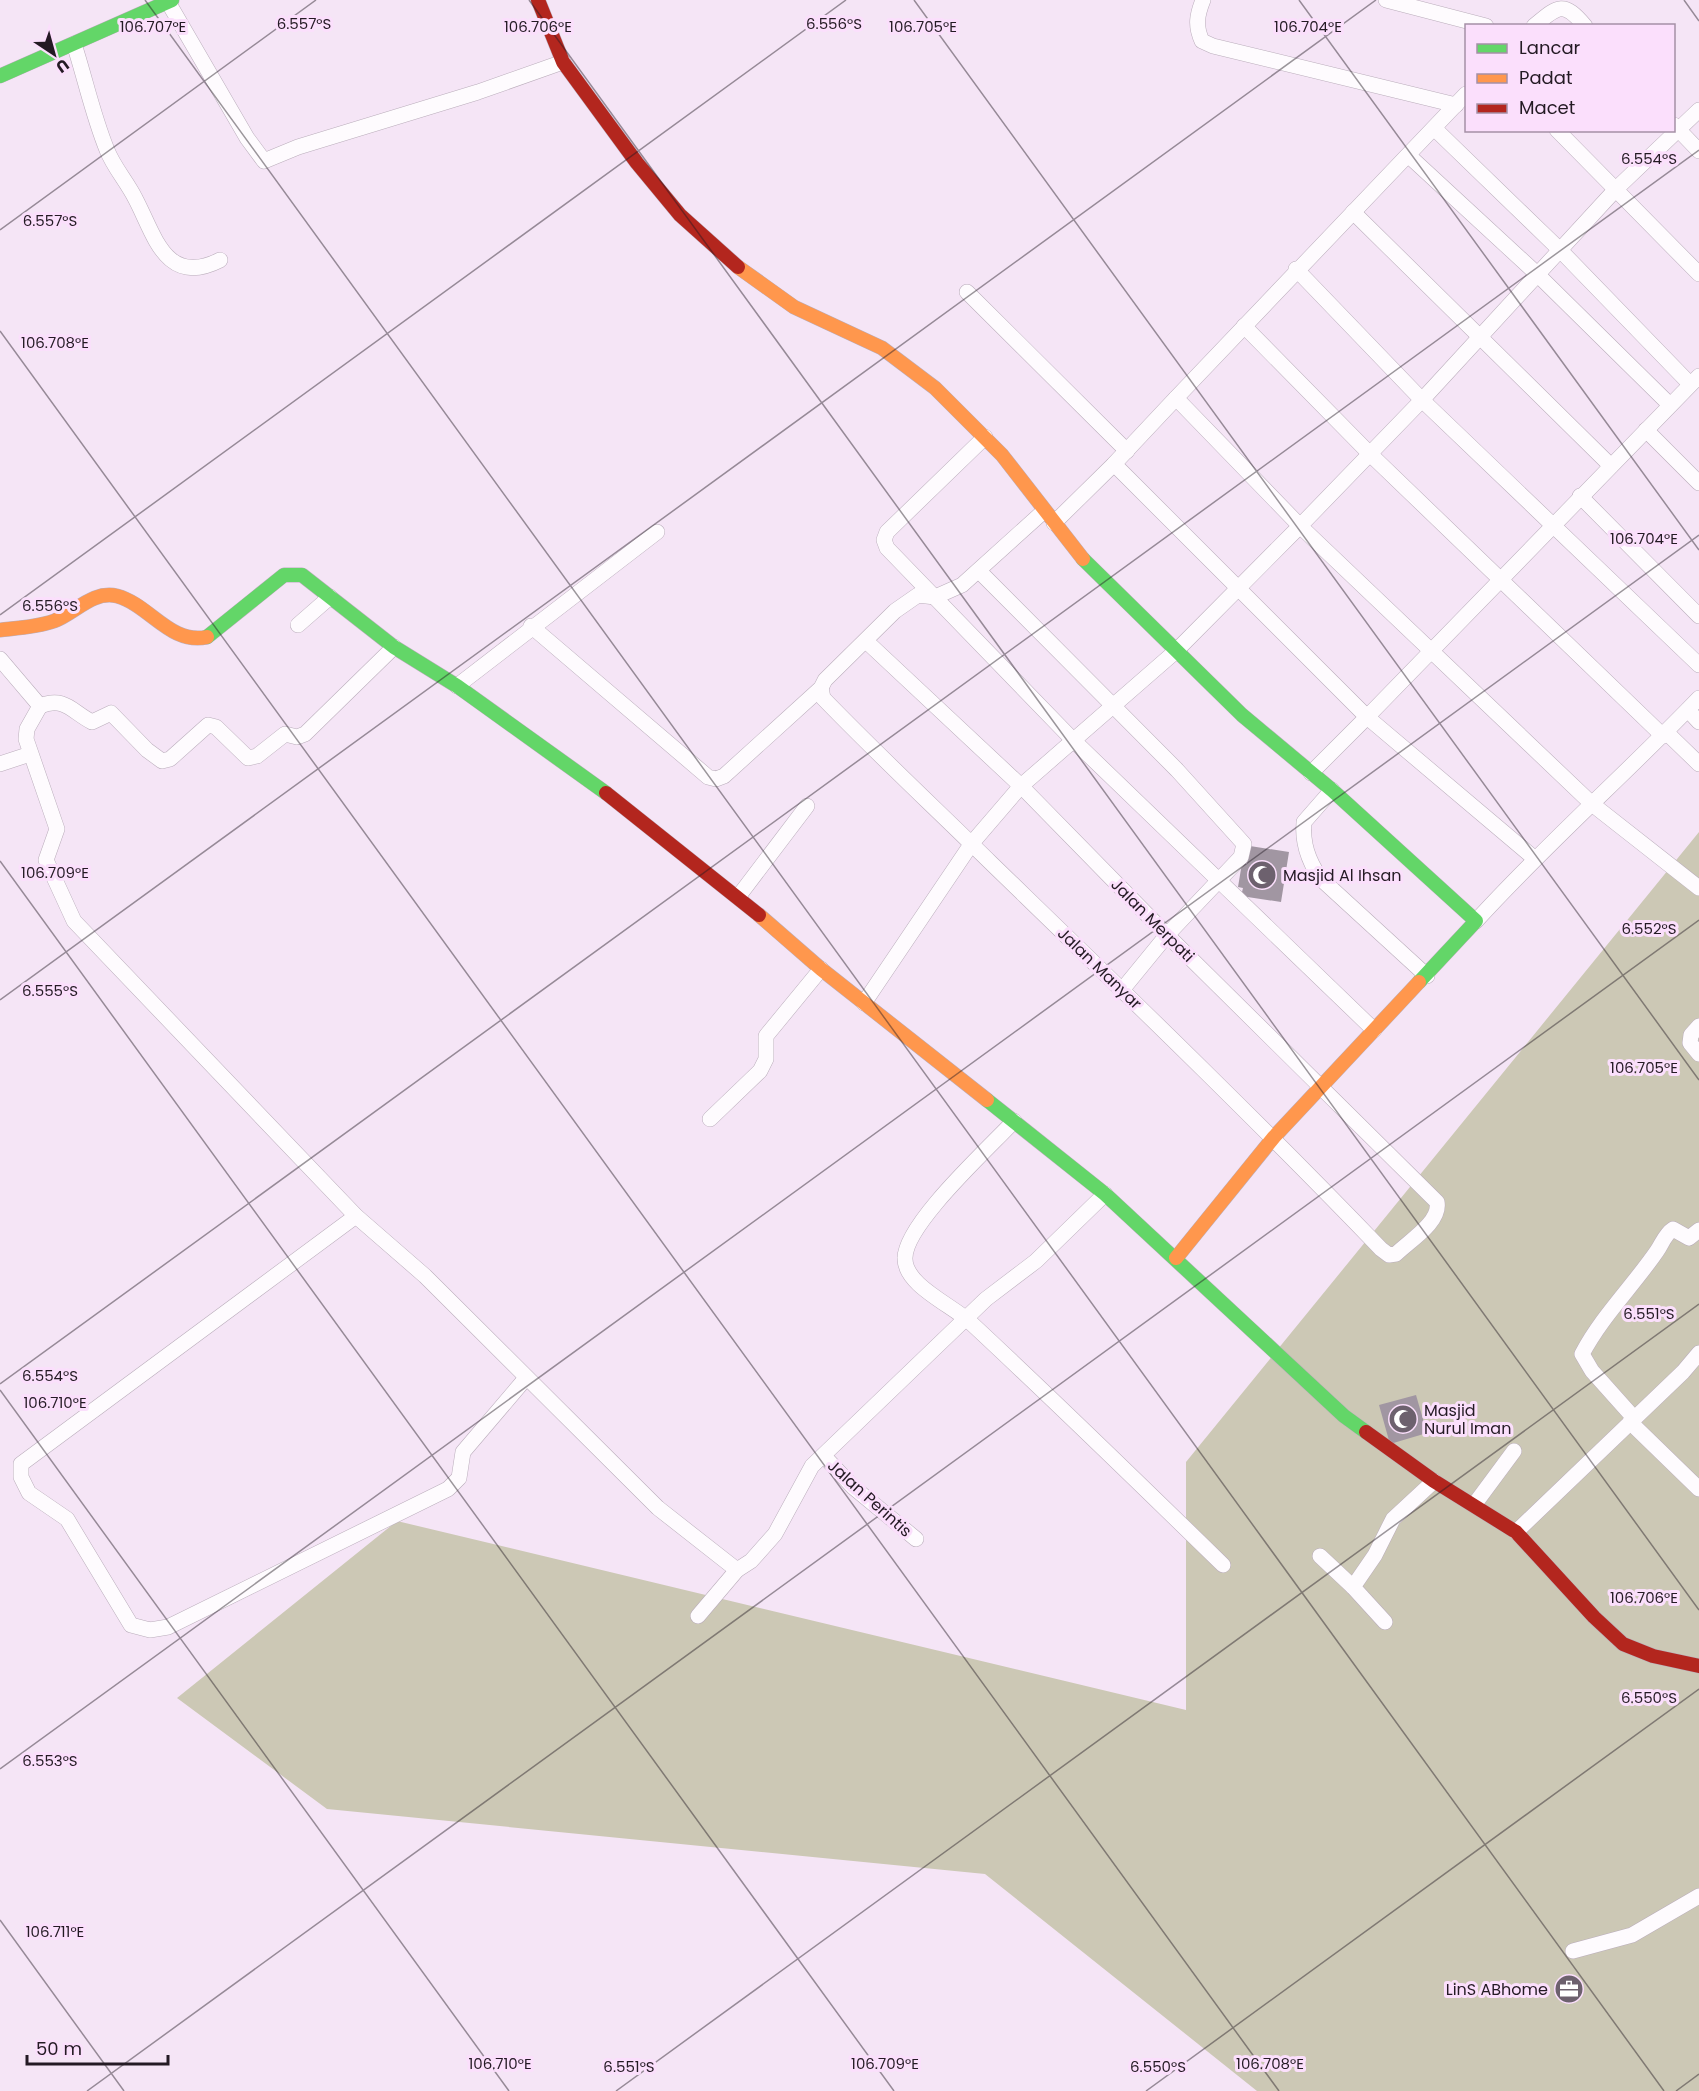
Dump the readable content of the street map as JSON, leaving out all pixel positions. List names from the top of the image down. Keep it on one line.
{"streets":{"street":["Jalan Merpati","Jalan Manyar","Jalan Perintis"]},"crossings":[["Jalan Merpati","Jalan Manyar"]],"places":{"mosque":["Masjid Al Ihsan","Masjid Nurul Iman"],"office":["LinS ABhome"]},"legend":["Lancar","Padat","Macet"],"scale_bar":"50 m","north":"bottom right","coordinates":["6.557°S","6.556°S","106.707°E","106.706°E","106.705°E","106.704°E","6.554°S","106.708°E","106.709°E","6.552°S","6.555°S","6.551°S","106.710°E","6.550°S","6.553°S","106.711°E"]}
